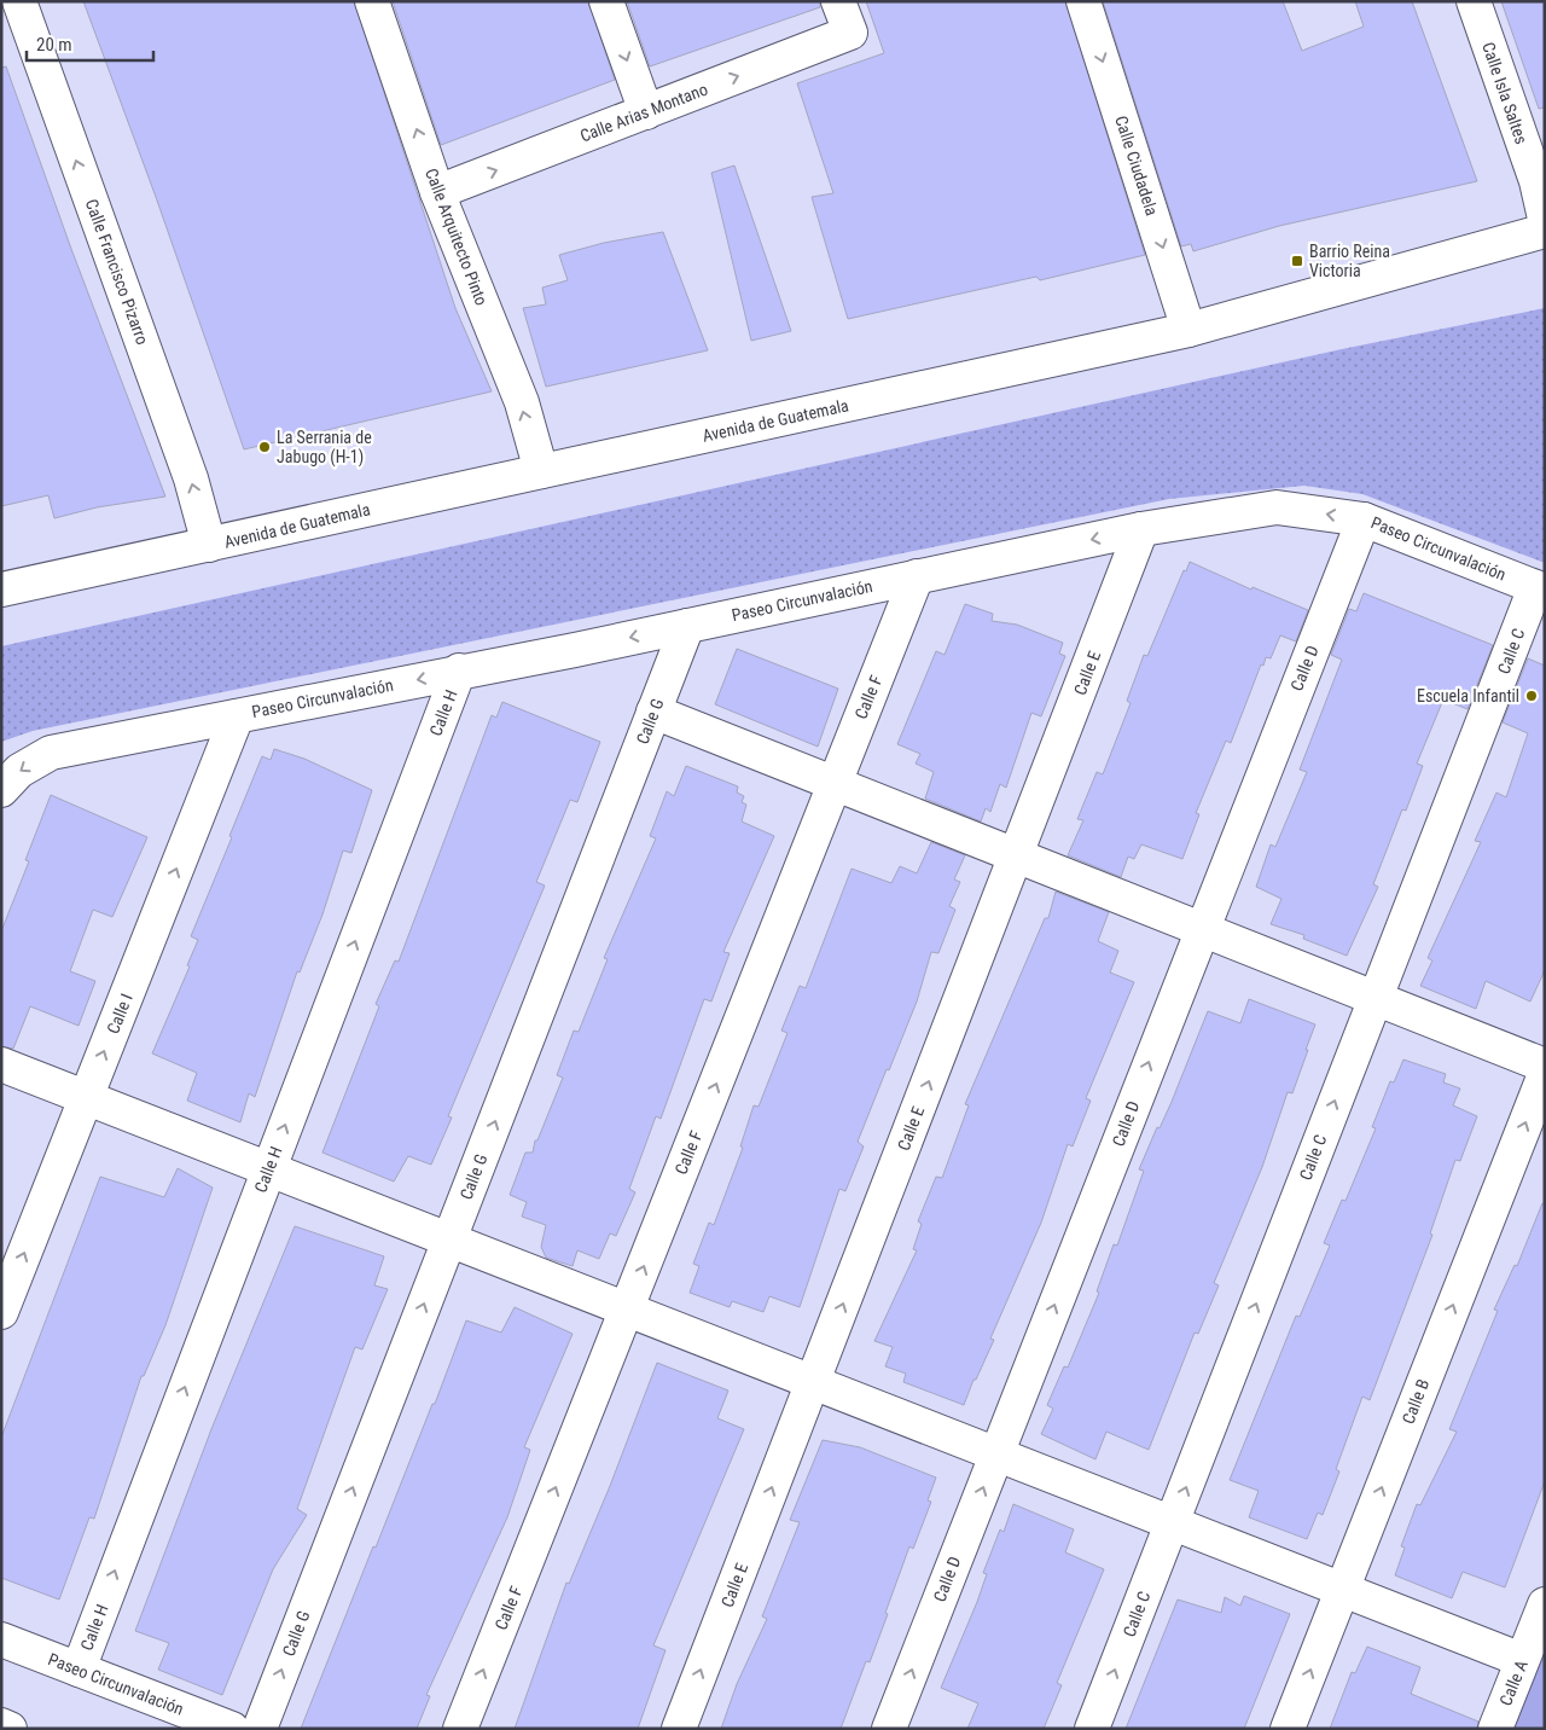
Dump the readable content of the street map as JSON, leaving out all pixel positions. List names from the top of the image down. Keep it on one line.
{"streets":{"street":["Calle Isla Saltes","Calle Arias Montano","Calle Ciudadela","Calle Arquitecto Pinto","Calle Francisco Pizarro","Avenida de Guatemala","Paseo Circunvalación","Calle C","Calle D","Calle E","Calle F","Calle H","Calle G","Calle I","Calle B","Calle A"]},"crossings":[["Calle Arias Montano","Calle Arquitecto Pinto"],["Calle Ciudadela","Avenida de Guatemala"],["Calle Arquitecto Pinto","Avenida de Guatemala"],["Calle Francisco Pizarro","Avenida de Guatemala"],["Paseo Circunvalación","Calle C"],["Paseo Circunvalación","Calle D"],["Paseo Circunvalación","Calle E"],["Paseo Circunvalación","Calle F"],["Paseo Circunvalación","Calle H"],["Paseo Circunvalación","Calle G"],["Paseo Circunvalación","Calle I"]],"one_way":["Calle Arias Montano","Calle Ciudadela","Calle Arquitecto Pinto","Calle Francisco Pizarro","Paseo Circunvalación","Calle C","Calle D","Calle E","Calle F","Calle H","Calle G","Calle I","Calle B"],"places":{"transit":["Barrio Reina Victoria"],"other":["La Serrania de Jabugo (H-1)","Escuela Infantil"]},"scale_bar":"20 m"}
